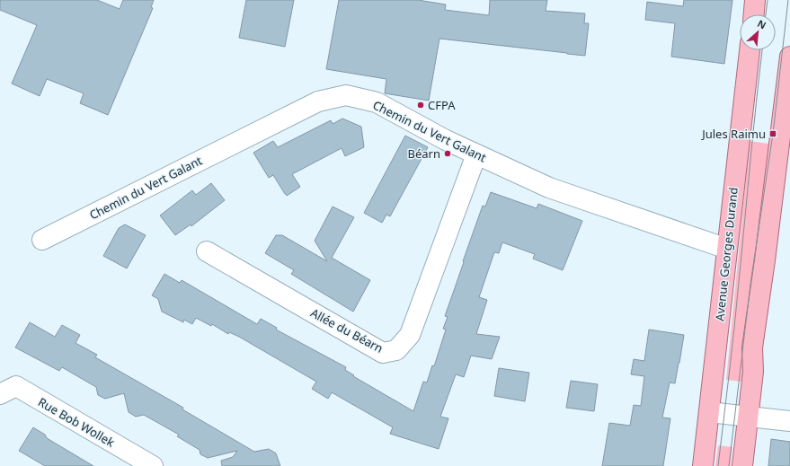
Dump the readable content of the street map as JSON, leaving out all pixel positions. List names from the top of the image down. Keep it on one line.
{"streets":{"main road":["Avenue Georges Durand"],"street":["Chemin du Vert Galant","Allée du Béarn","Rue Bob Wollek"]},"crossings":[["Chemin du Vert Galant","Avenue Georges Durand"],["Chemin du Vert Galant","Allée du Béarn"]],"places":{"other":["CFPA","Béarn"],"transit":["Jules Raimu"]},"north":"top right"}
